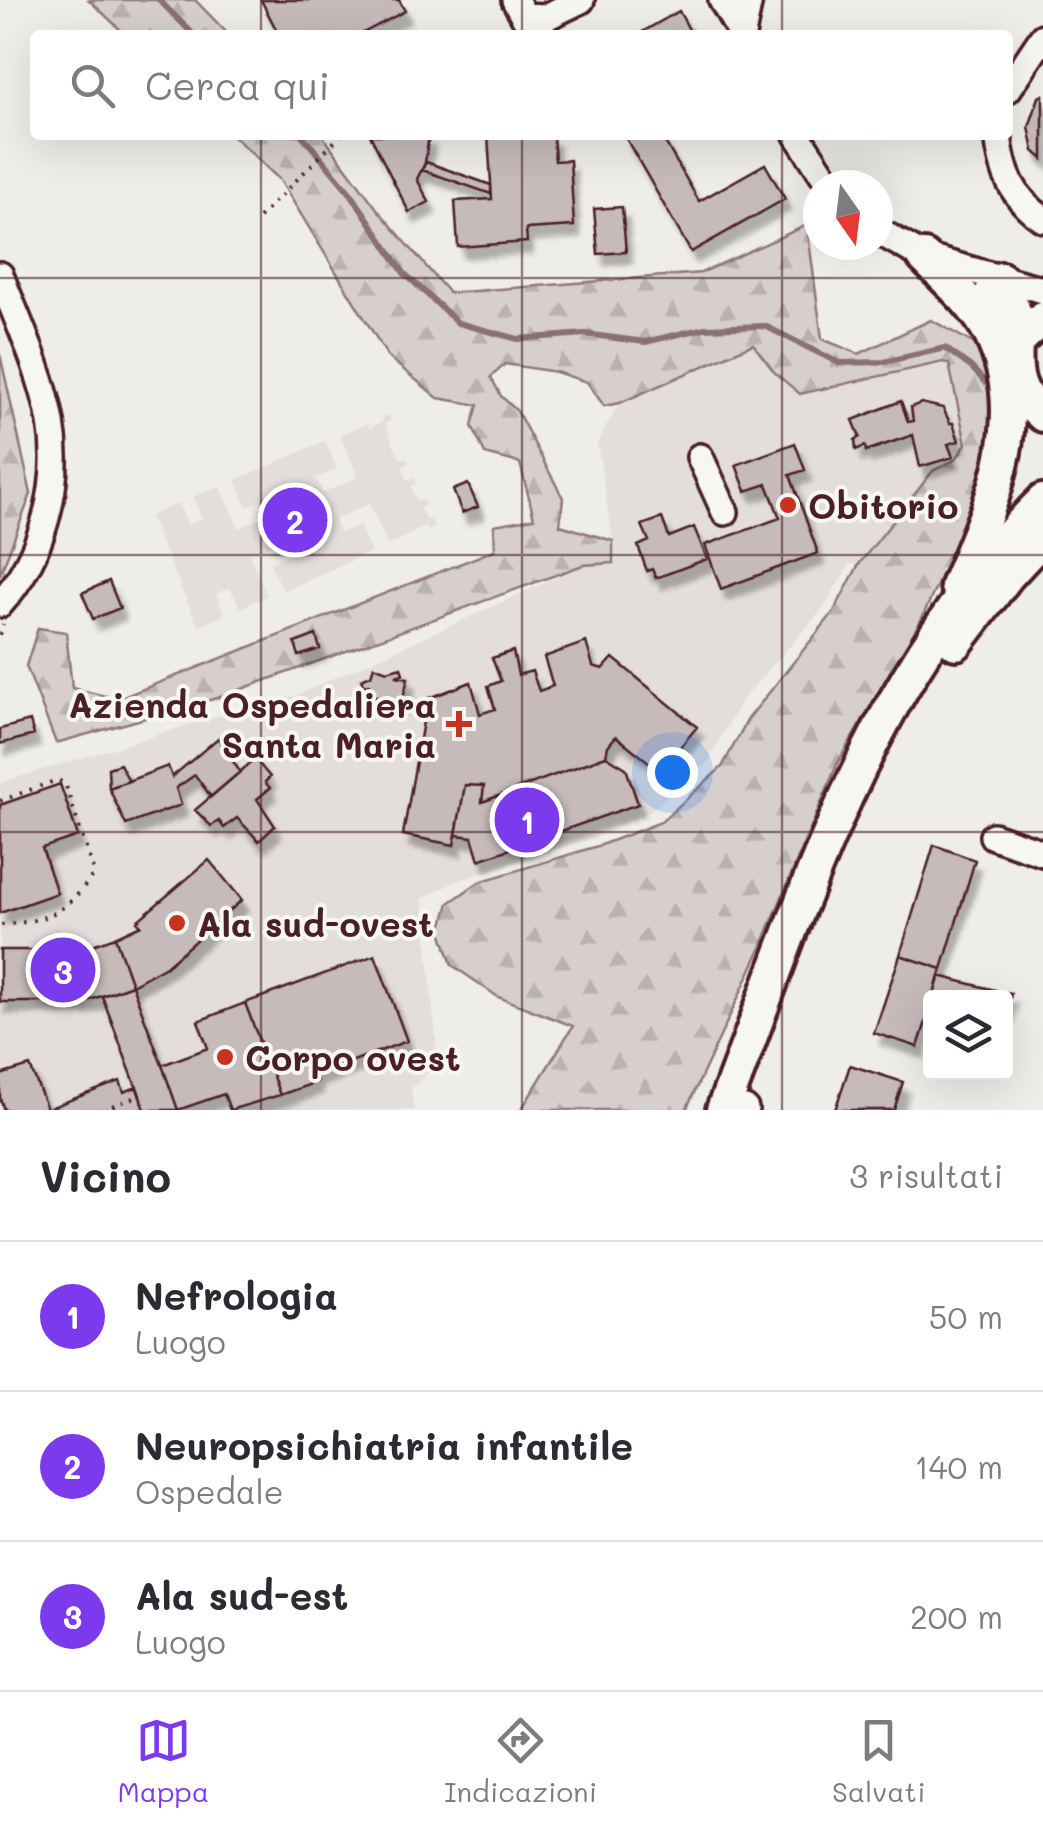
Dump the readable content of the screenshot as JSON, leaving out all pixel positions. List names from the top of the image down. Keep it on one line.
{"places":{"other":["Obitorio","Ala sud-ovest","Corpo ovest"],"health":["Azienda Ospedaliera Santa Maria"]},"north":"bottom","page":{"search":"Cerca qui","pins":["2","1","3"],"heading":["Vicino","3 risultati"],"list":[{"mark":"1","name":"Nefrologia","note":"Luogo","value":"50 m"},{"mark":"2","name":"Neuropsichiatria infantile","note":"Ospedale","value":"140 m"},{"mark":"3","name":"Ala sud-est","note":"Luogo","value":"200 m"}],"nav":["Mappa","Indicazioni","Salvati"]}}
